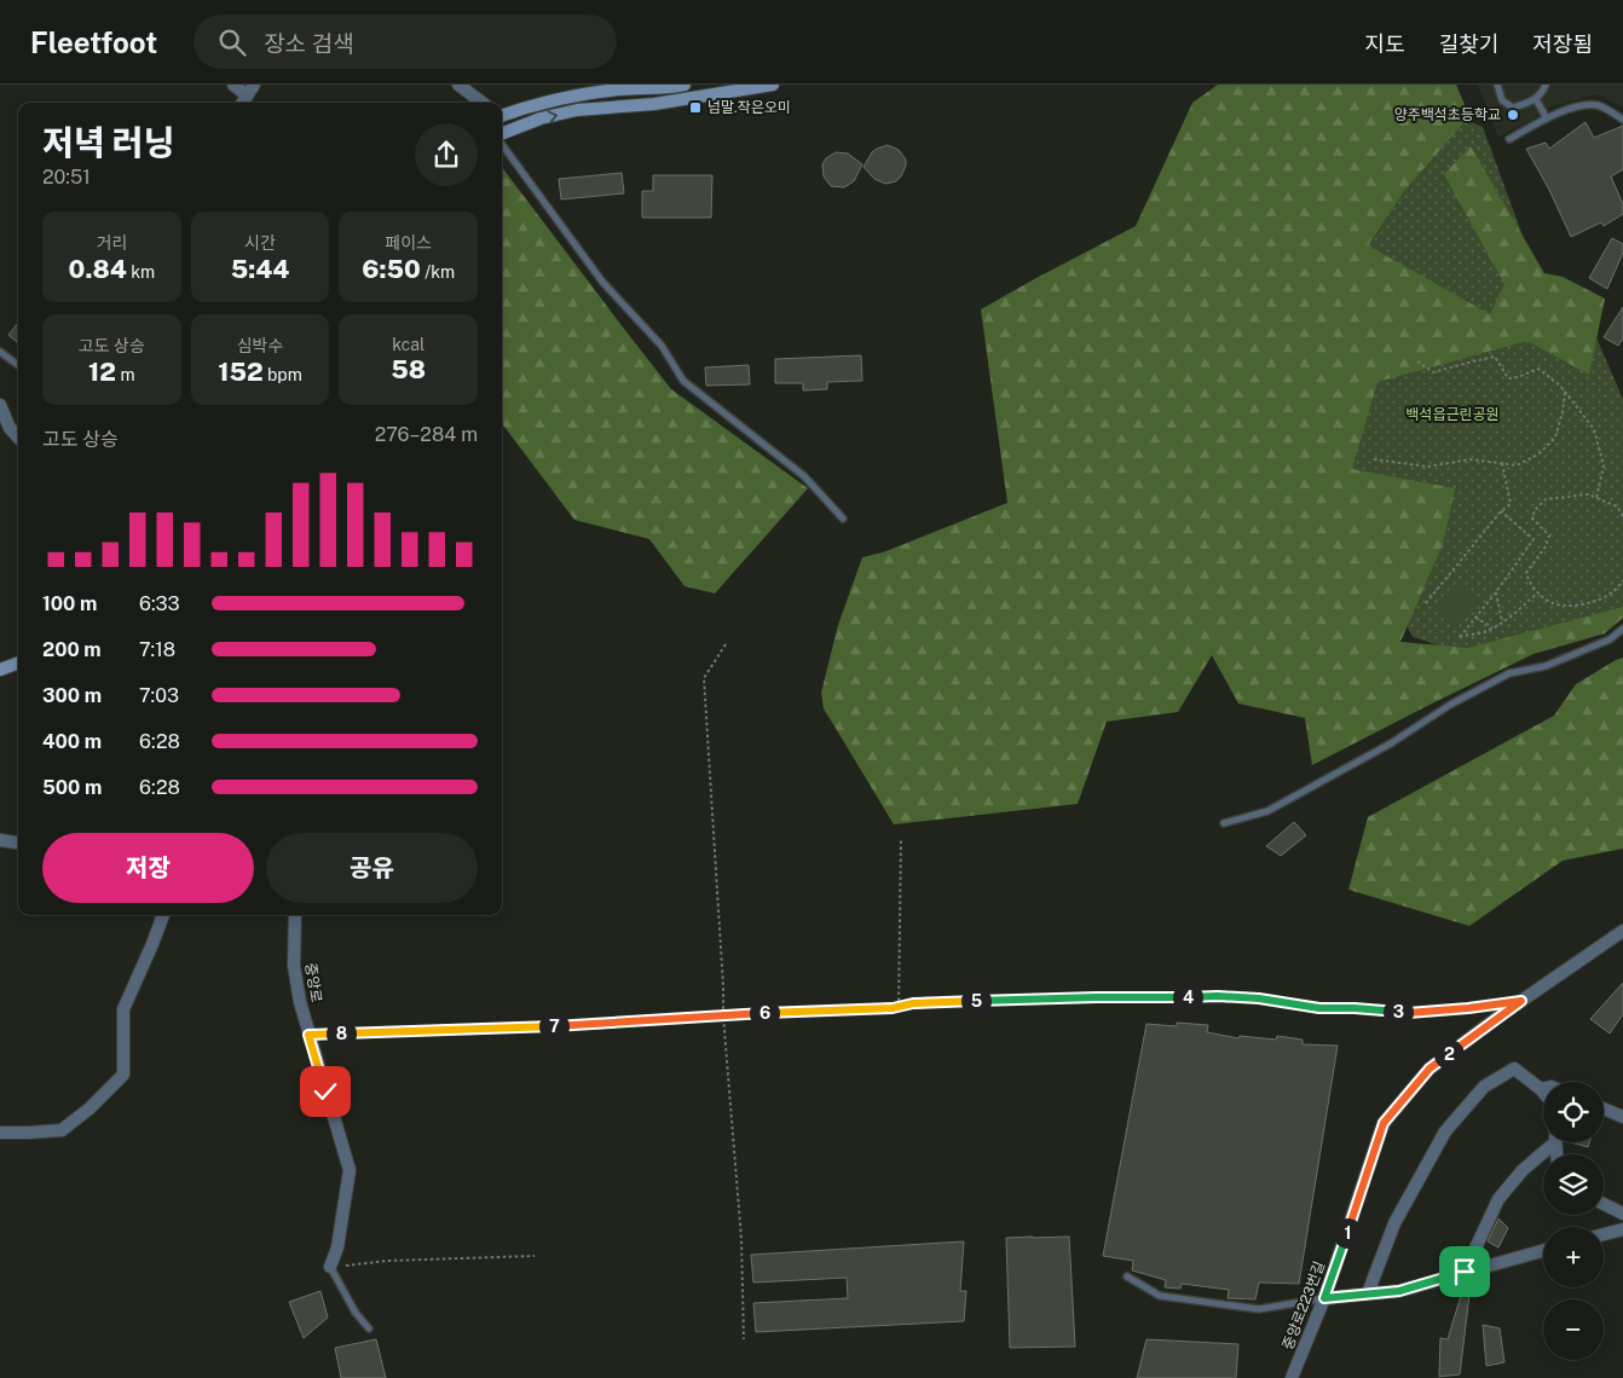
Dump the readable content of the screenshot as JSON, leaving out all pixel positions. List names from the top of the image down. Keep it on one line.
{"streets":{"street":["중앙로","중앙로223번길"]},"parks":["백석읍근린공원"],"places":{"transit":["넘말.작은오미"],"other":["양주백석초등학교"]},"page":{"header":"Fleetfoot","search":"장소 검색","nav":["지도","길찾기","저장됨"],"heading":["저녁 러닝","20:51"],"stats":[["거리","0.84 km"],["시간","5:44"],["페이스","6:50 /km"],["고도 상승","12 m"],["심박수","152 bpm"],["kcal","58"]],"chart":["고도 상승","276–284 m"],"list":[{"name":"100 m","note":"6:33"},{"name":"200 m","note":"7:18"},{"name":"300 m","note":"7:03"},{"name":"400 m","note":"6:28"},{"name":"500 m","note":"6:28"}],"buttons":["저장","공유"],"pins":["4","5","3","6","7","8","2","1"],"map_buttons":["+","−"]}}
